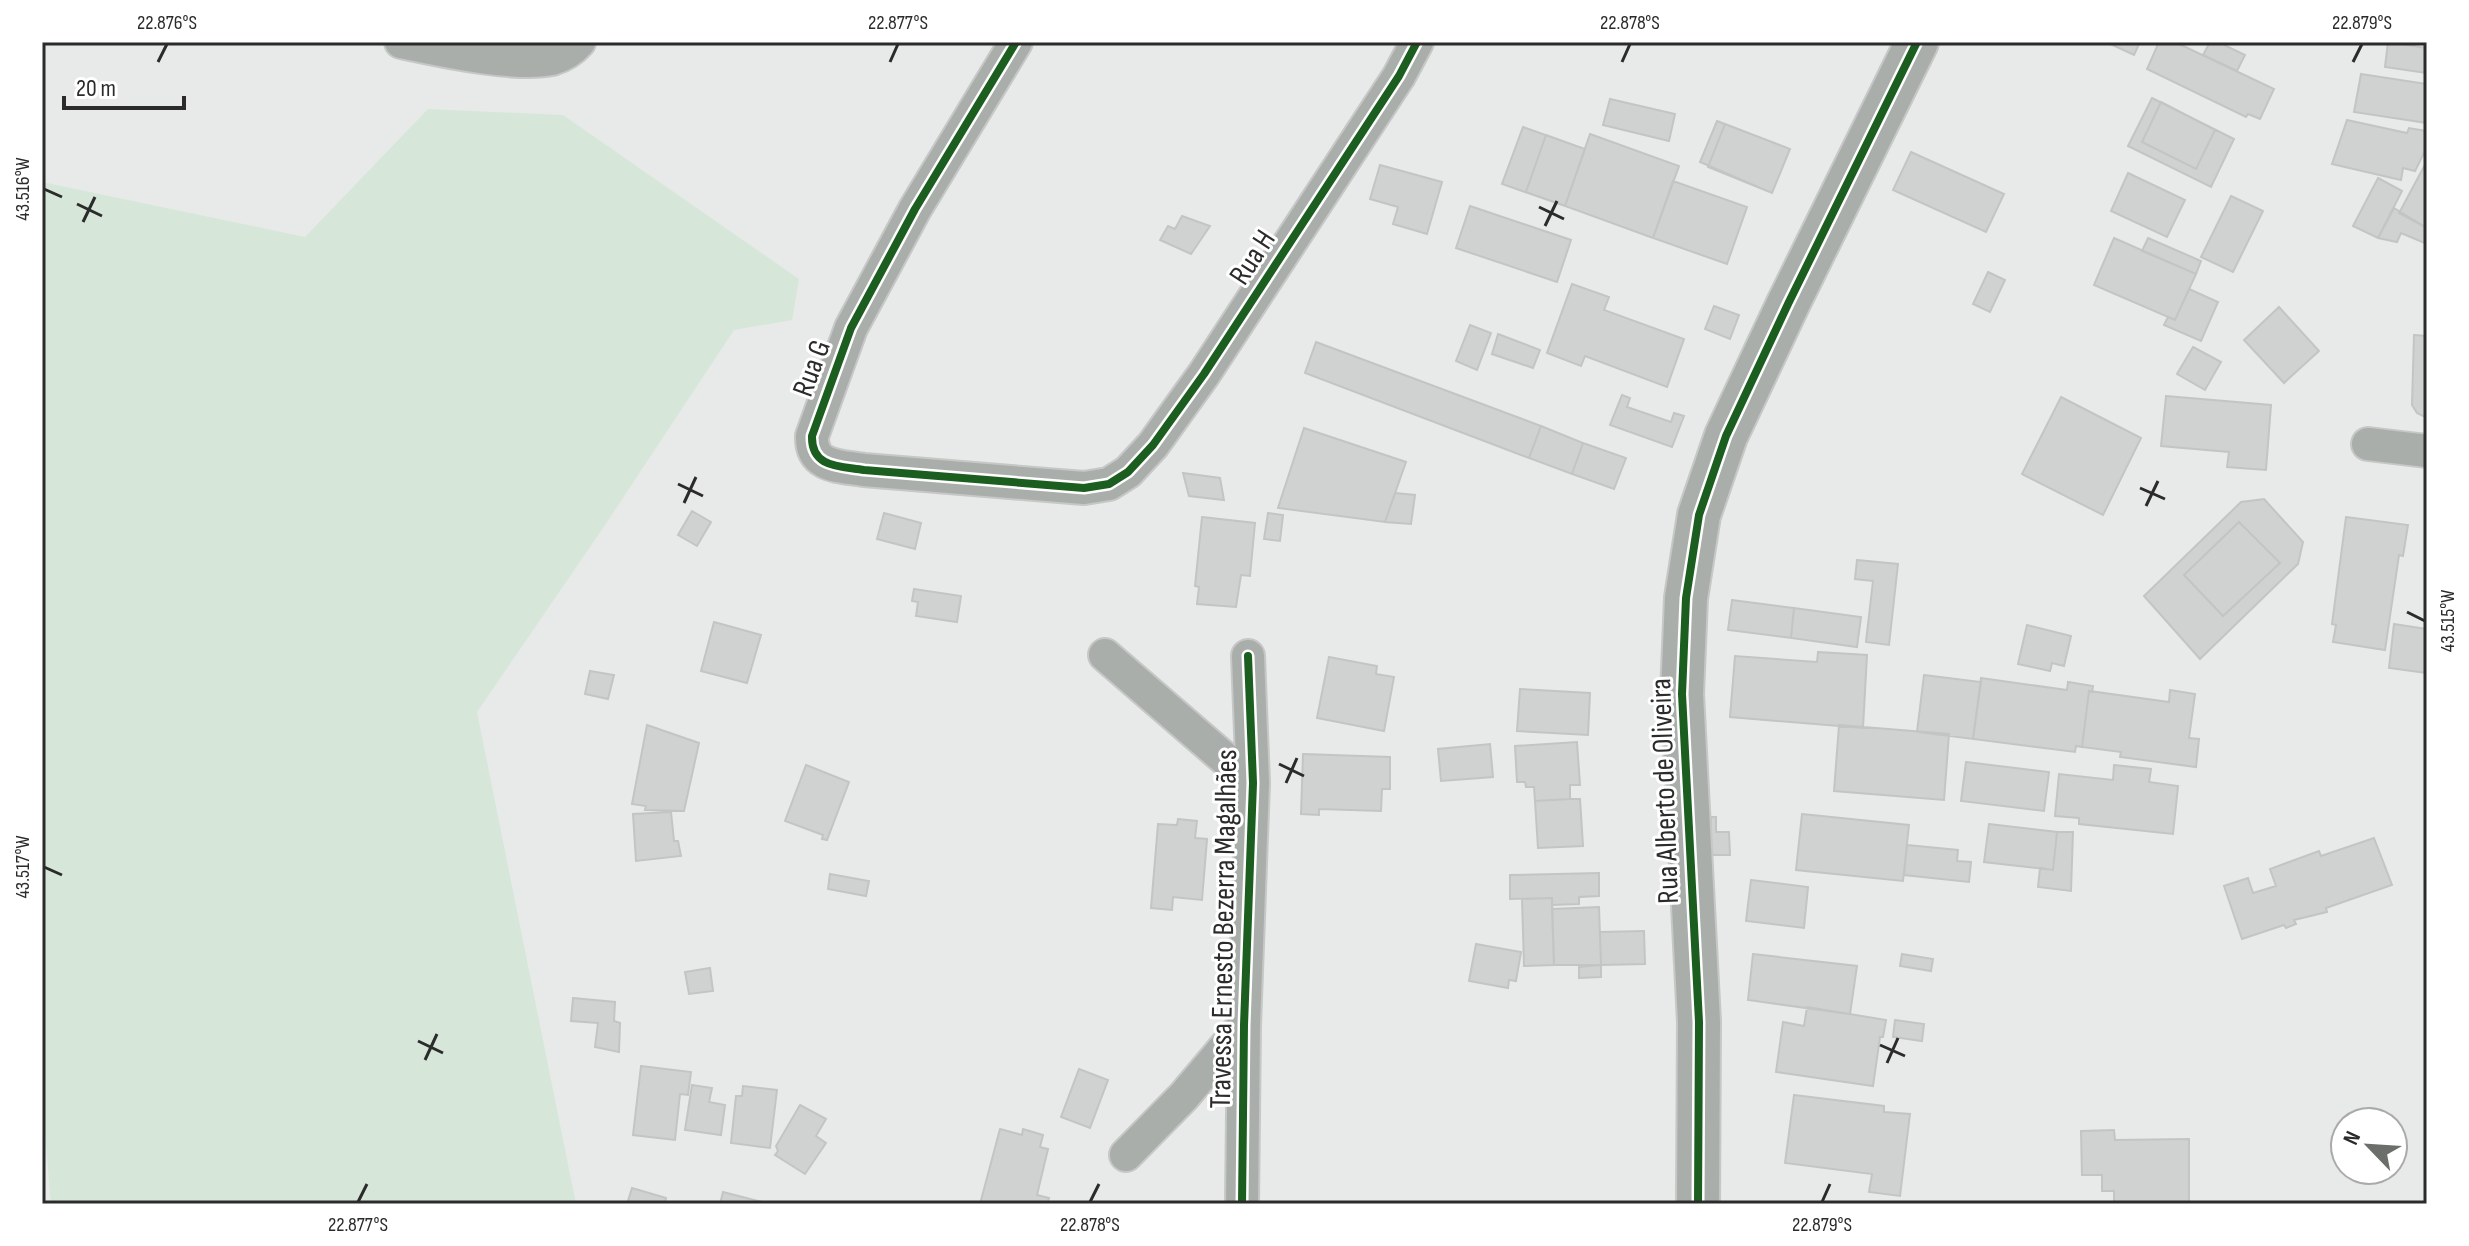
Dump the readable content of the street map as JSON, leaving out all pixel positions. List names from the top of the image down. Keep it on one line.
{"streets":{"street":["Rua H","Rua G","Rua Alberto de Oliveira","Travessa Ernesto Bezerra Magalhães"]},"crossings":[["Rua H","Rua G"]],"scale_bar":"20 m","north":"top left","coordinates":["22.876°S","22.877°S","22.878°S","22.879°S","43.516°W","43.515°W","43.517°W"]}
